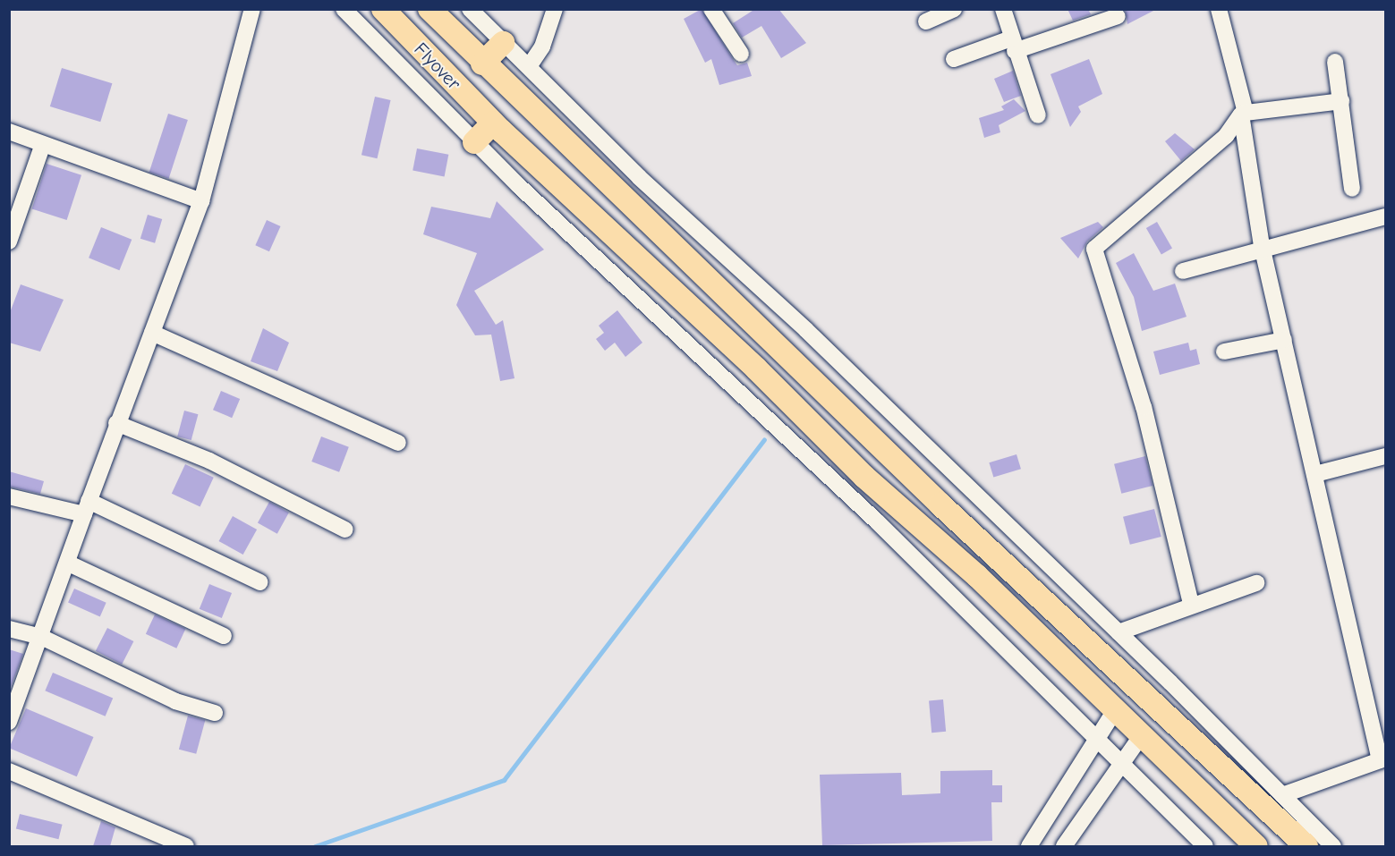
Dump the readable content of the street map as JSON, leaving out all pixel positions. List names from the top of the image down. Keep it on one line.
{"streets":{"highway":["Flyover"]}}
